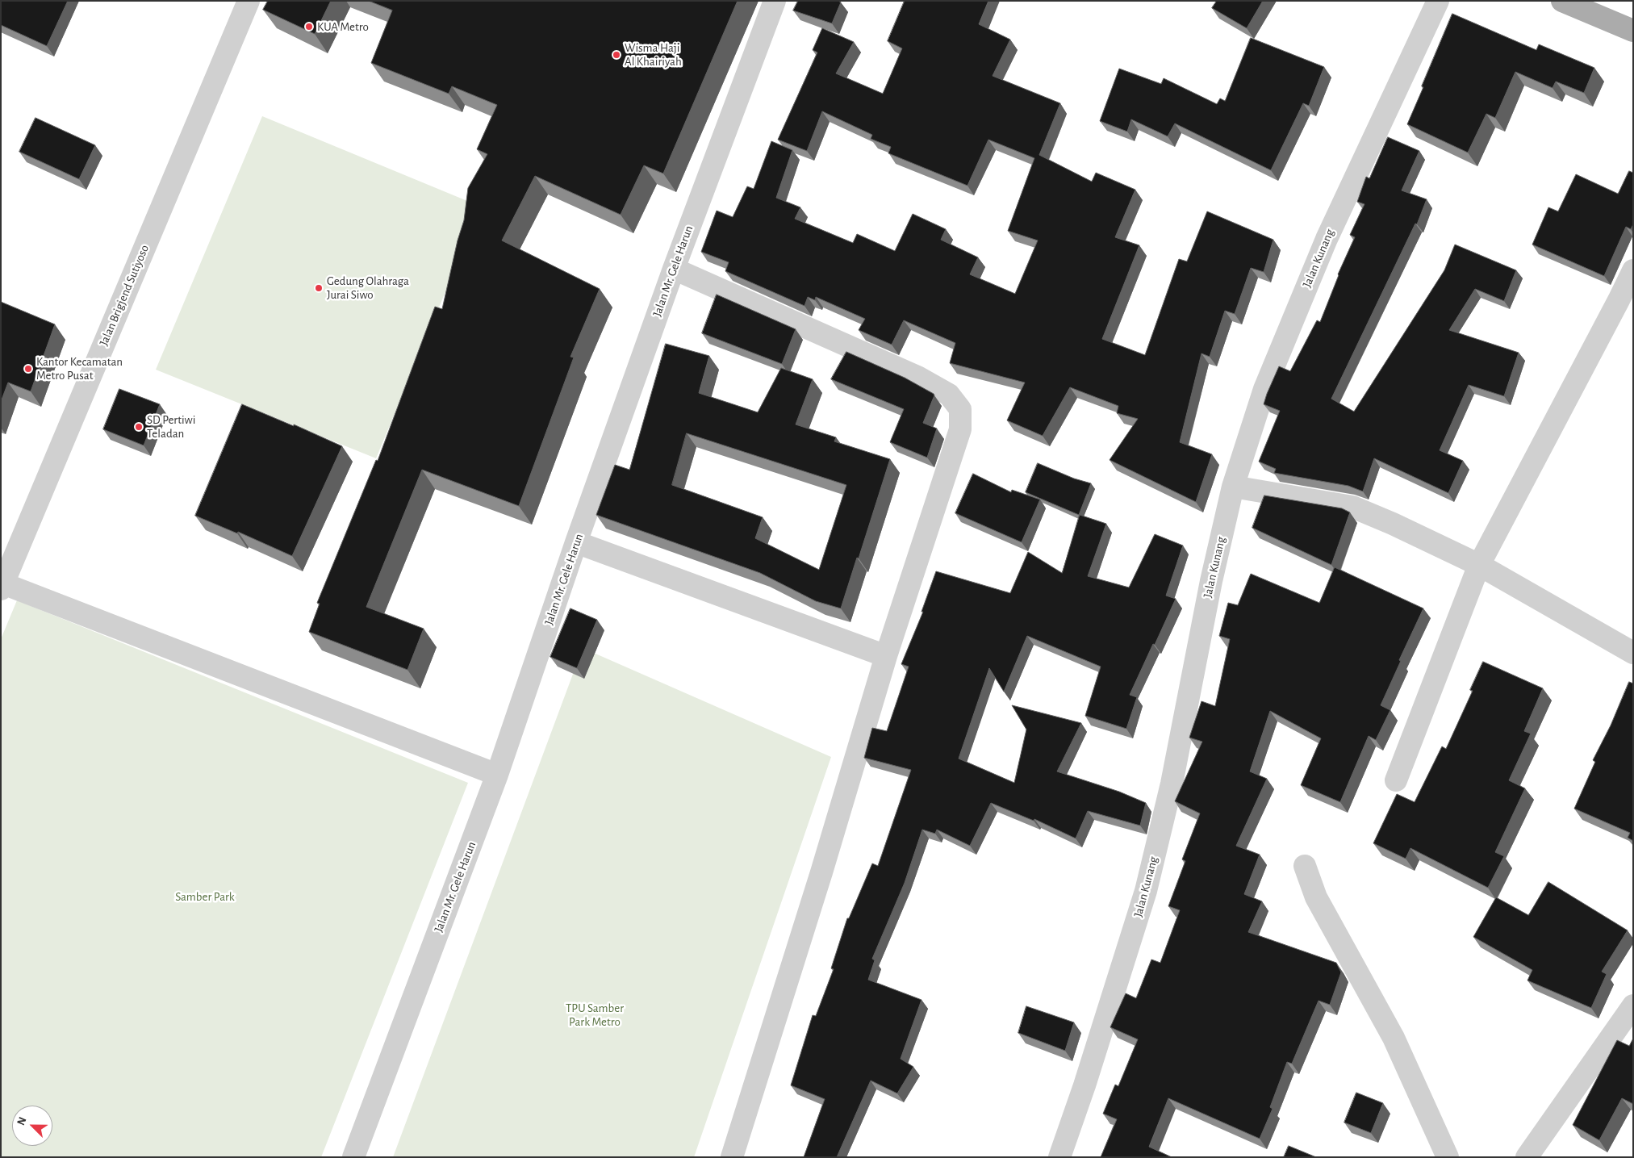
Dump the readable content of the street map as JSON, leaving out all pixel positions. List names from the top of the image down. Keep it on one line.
{"streets":{"street":["Jalan Kunang","Jalan Mr. Gele Harun","Jalan Brigjend Sutiyoso"]},"parks":["Samber Park","TPU Samber Park Metro"],"places":["KUA Metro","Wisma Haji Al Khairiyah","Gedung Olahraga Jurai Siwo","Kantor Kecamatan Metro Pusat","SD Pertiwi Teladan"],"north":"top left"}
